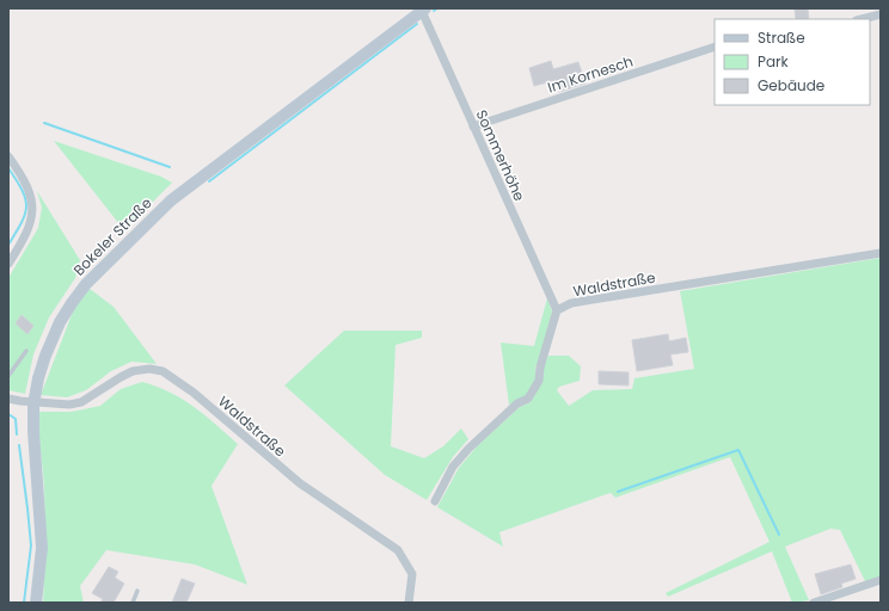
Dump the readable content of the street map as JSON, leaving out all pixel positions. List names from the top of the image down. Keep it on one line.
{"streets":{"street":["Im Kornesch","Sommerhöhe","Bokeler Straße","Waldstraße"]},"crossings":[["Im Kornesch","Sommerhöhe"],["Sommerhöhe","Bokeler Straße"],["Sommerhöhe","Waldstraße"],["Bokeler Straße","Waldstraße"]],"legend":["Straße","Park","Gebäude"]}
